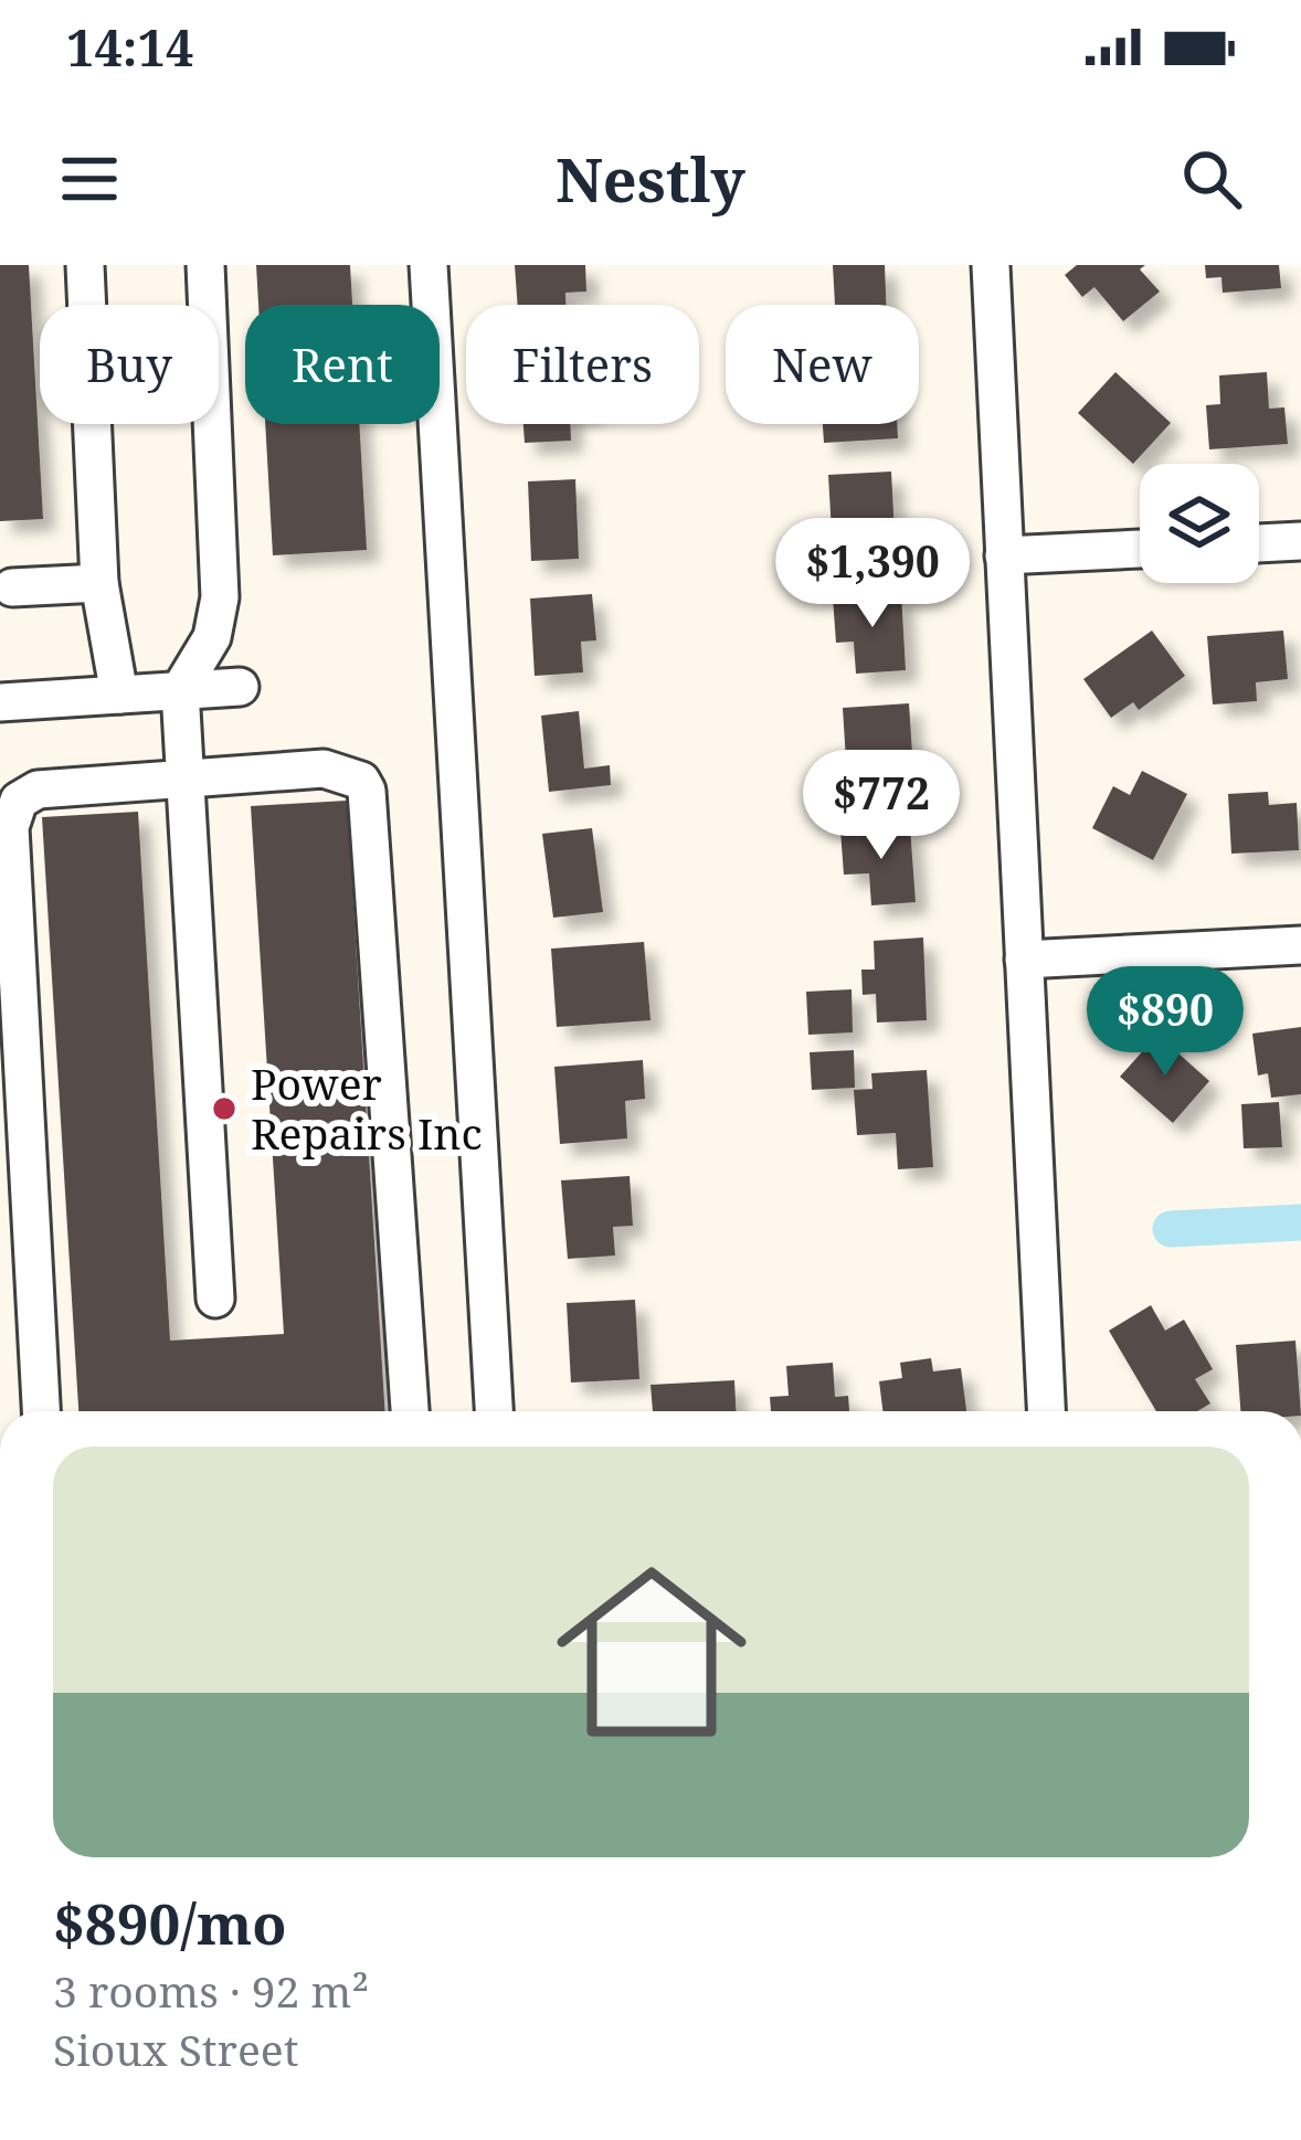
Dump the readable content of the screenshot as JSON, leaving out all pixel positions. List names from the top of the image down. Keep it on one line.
{"places":["Power Repairs Inc"],"page":{"status":"14:14","header":"Nestly","chip":["Buy","Rent","Filters","New"],"price":["$1,390","$772","$890"],"list":[{"name":"$890/mo","note":"3 rooms · 92 m² · Sioux Street"}]}}
